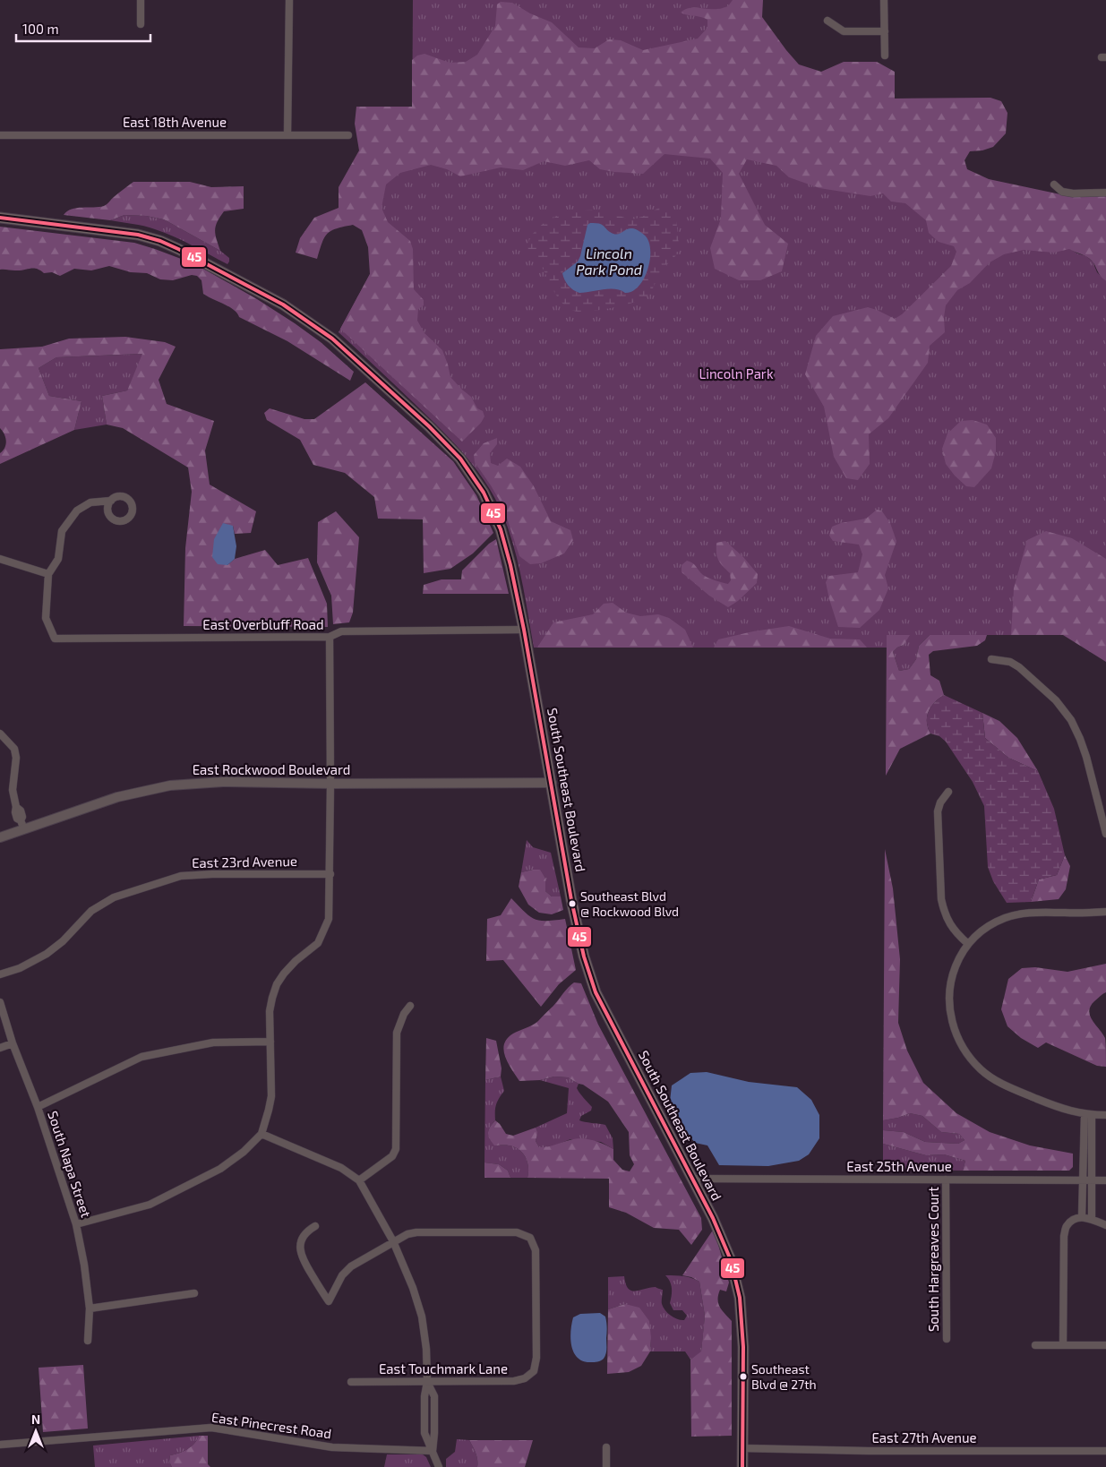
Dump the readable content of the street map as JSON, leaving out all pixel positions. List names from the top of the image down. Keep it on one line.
{"streets":{"main road":["South Southeast Boulevard"],"street":["East 18th Avenue","East Overbluff Road","East Rockwood Boulevard","East 23rd Avenue","South Napa Street","East 25th Avenue","South Hargreaves Court","East Touchmark Lane","East Pinecrest Road","East 27th Avenue"]},"crossings":[["East Overbluff Road","South Southeast Boulevard"],["East Rockwood Boulevard","South Southeast Boulevard"],["South Southeast Boulevard","East 25th Avenue"],["South Southeast Boulevard","East 27th Avenue"],["East 25th Avenue","South Hargreaves Court"]],"water":["Lincoln Park Pond"],"parks":["Lincoln Park"],"places":["Southeast Blvd @ Rockwood Blvd","Southeast Blvd @ 27th"],"lines":["transit line 45"],"scale_bar":"100 m","north":"top"}
